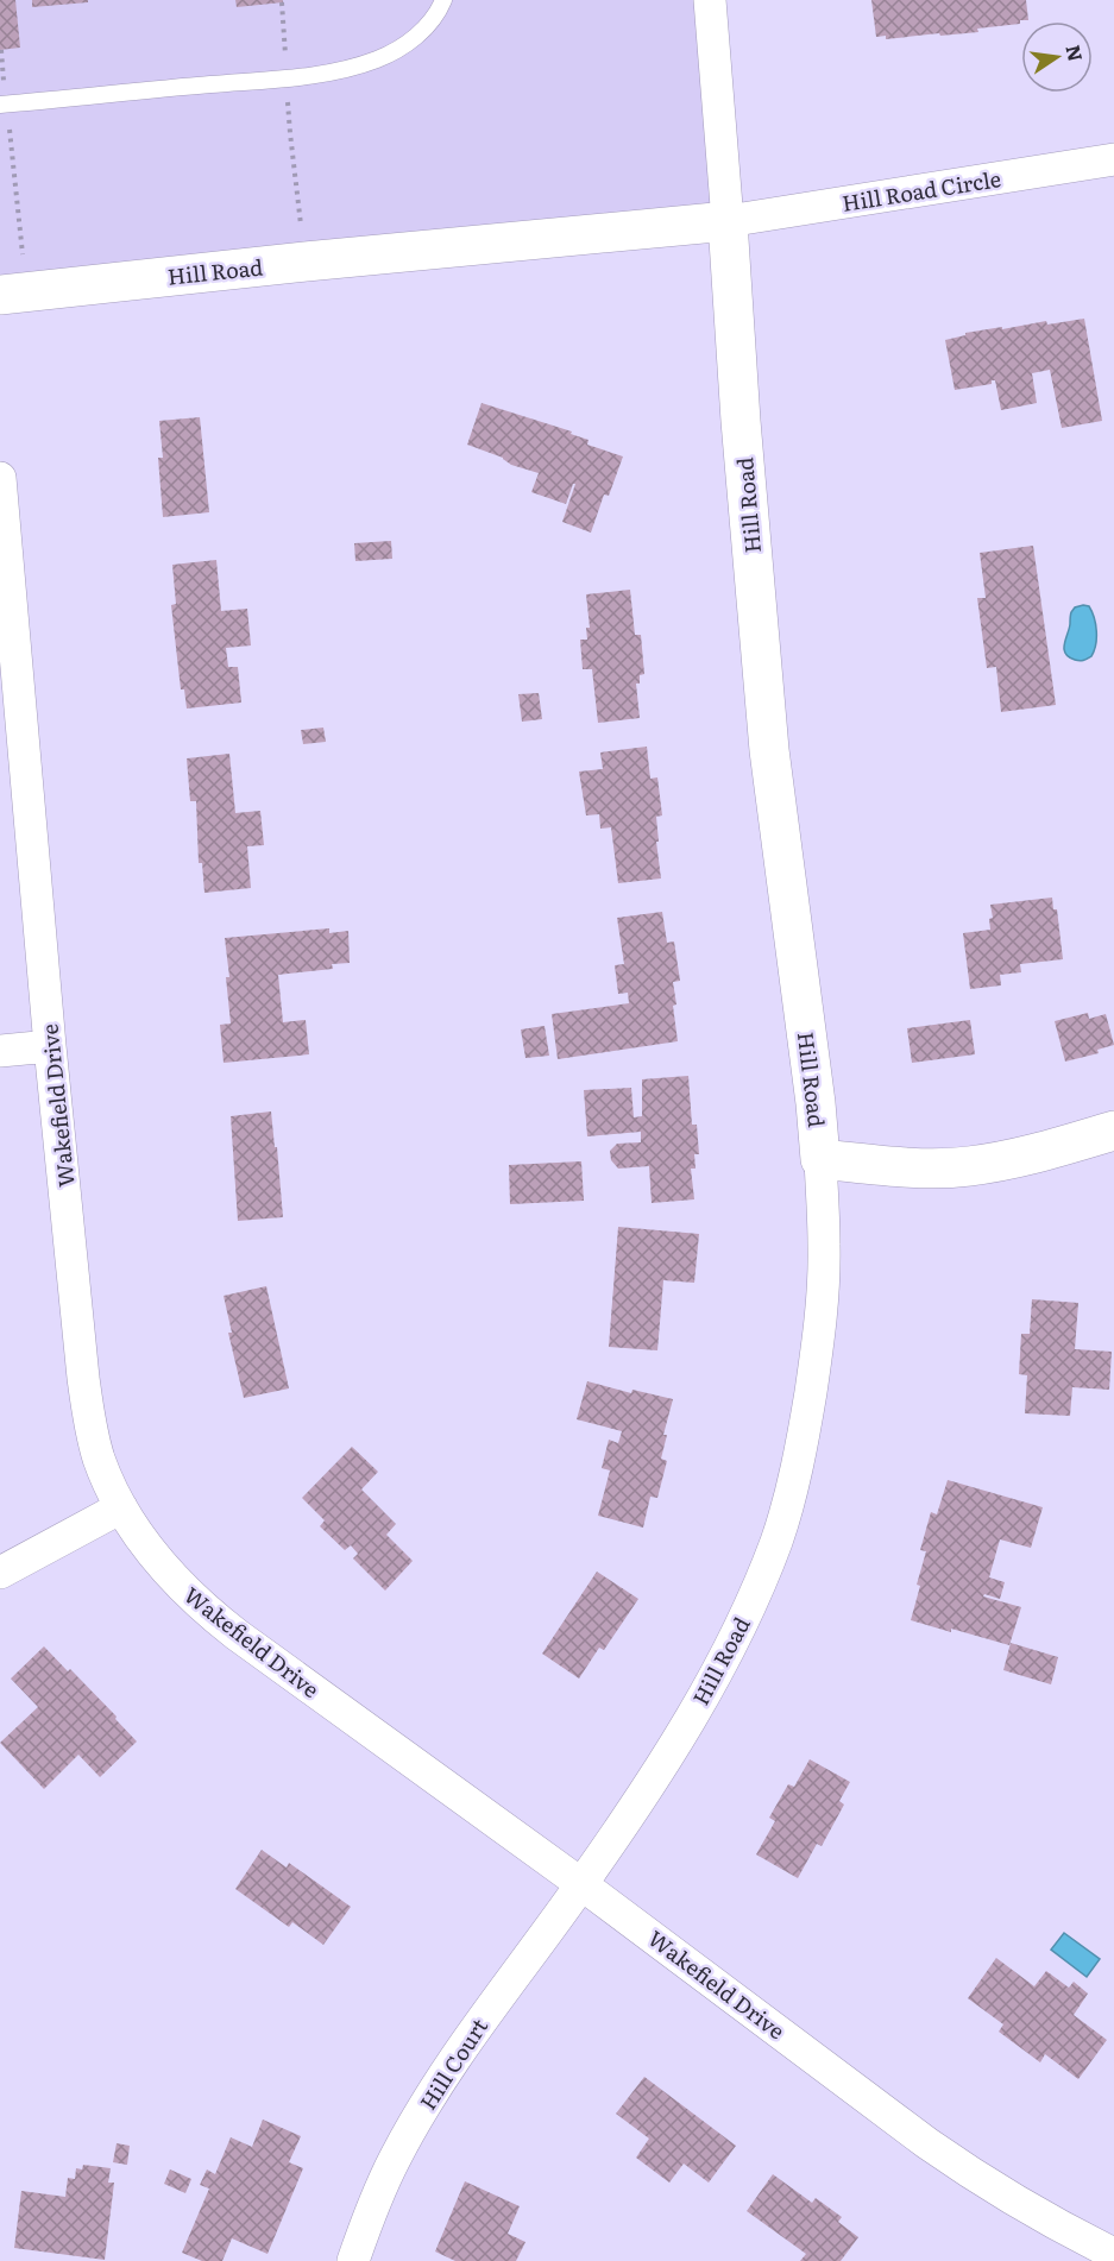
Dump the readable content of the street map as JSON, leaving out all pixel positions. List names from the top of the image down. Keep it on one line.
{"streets":{"street":["Hill Road Circle","Hill Road","Wakefield Drive","Hill Court"]},"crossings":[["Hill Road Circle","Hill Road"],["Hill Road","Wakefield Drive"],["Hill Road","Hill Court"],["Wakefield Drive","Hill Court"]],"north":"right"}
